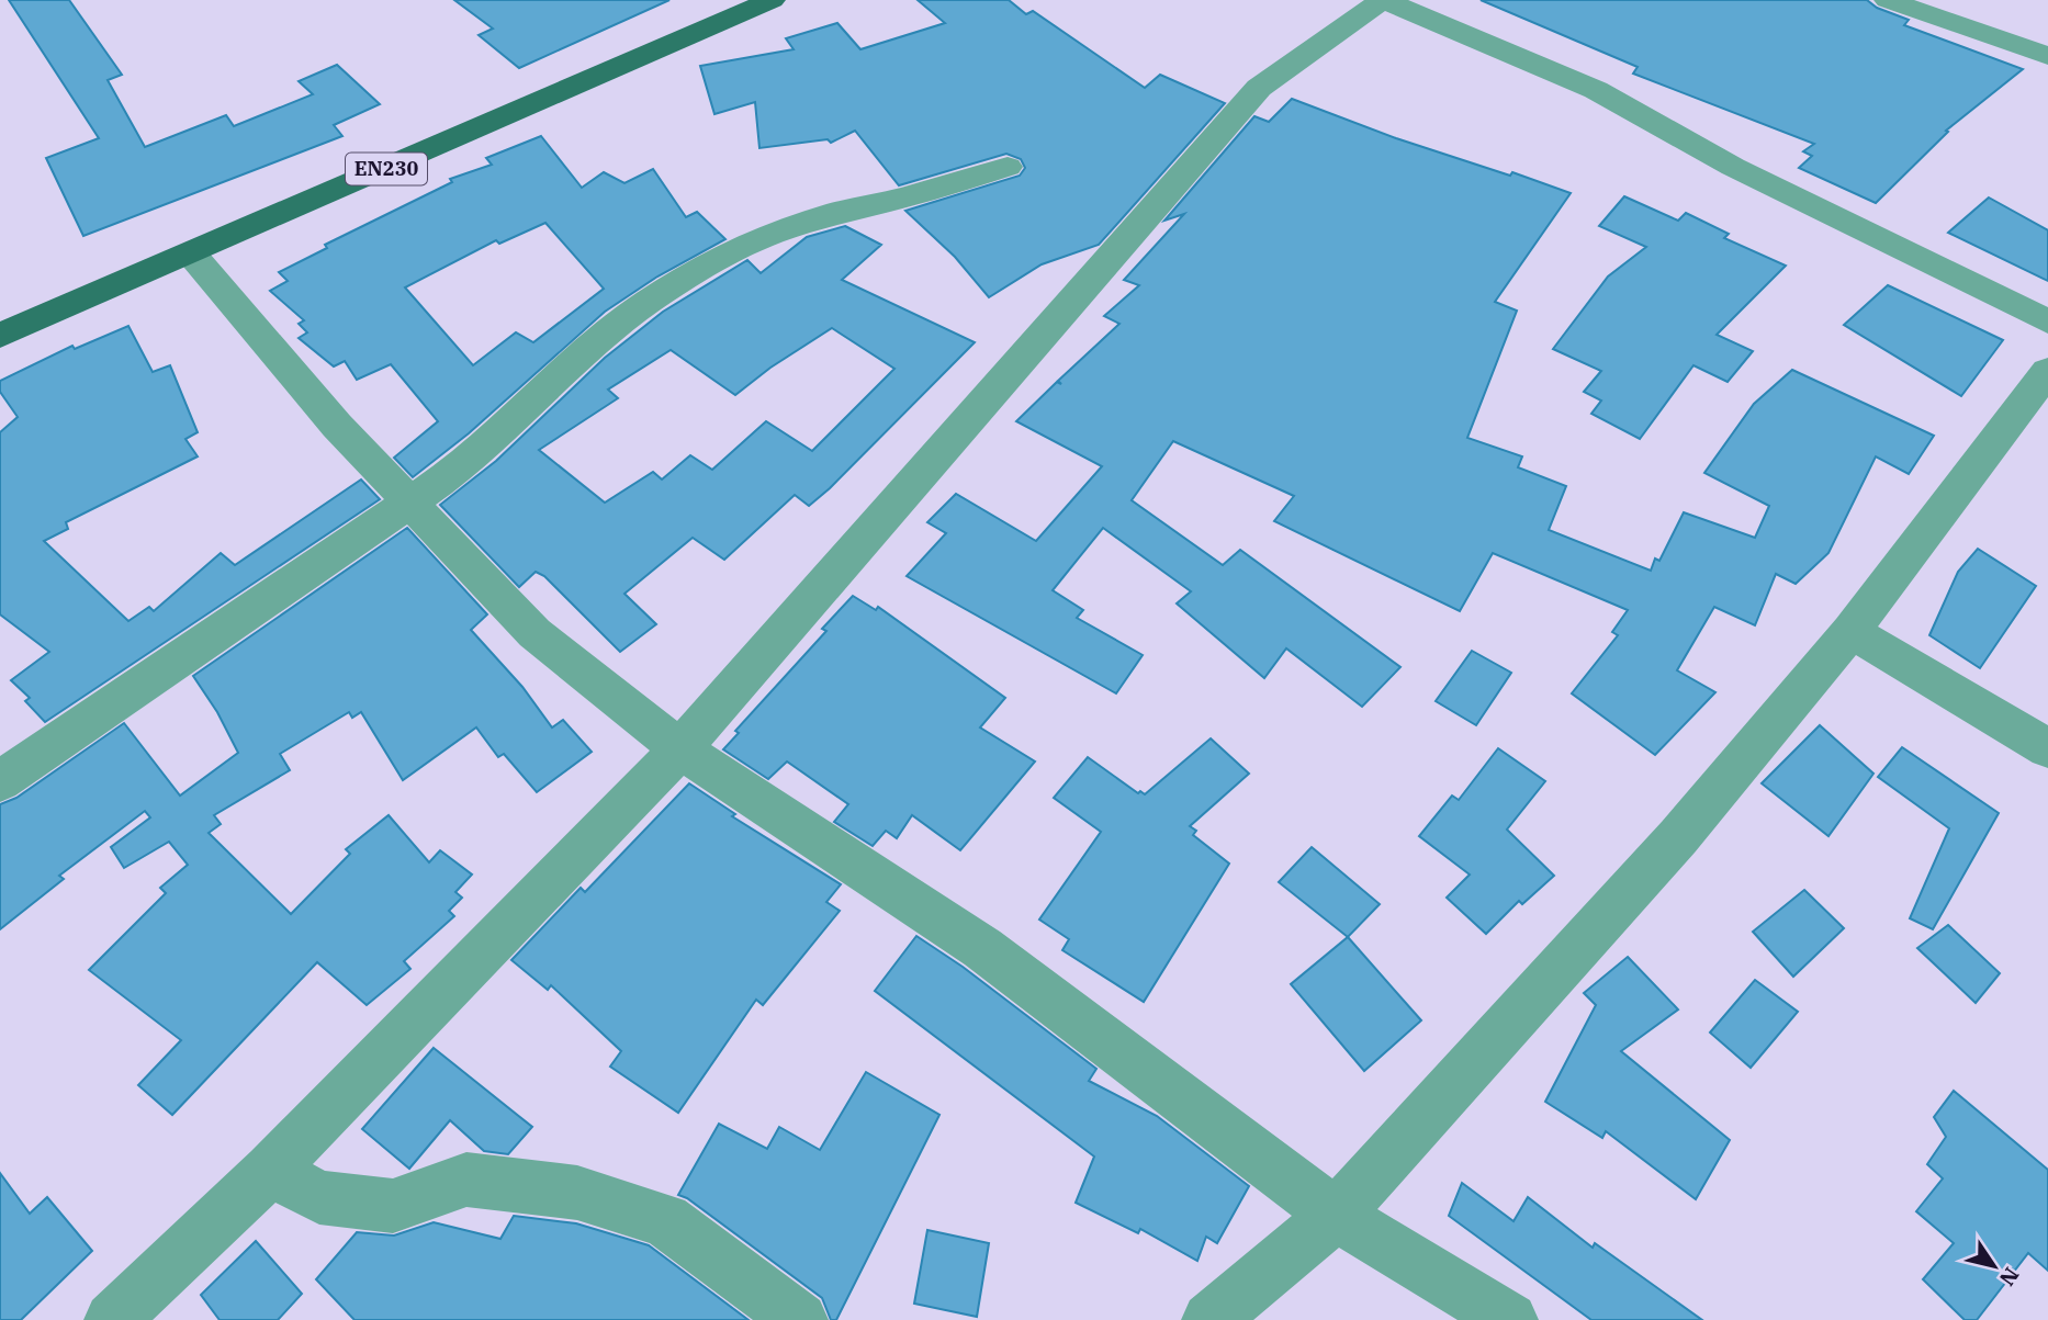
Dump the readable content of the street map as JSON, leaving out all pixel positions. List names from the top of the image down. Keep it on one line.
{"streets":{"main road":["EN230"]},"north":"bottom right"}
